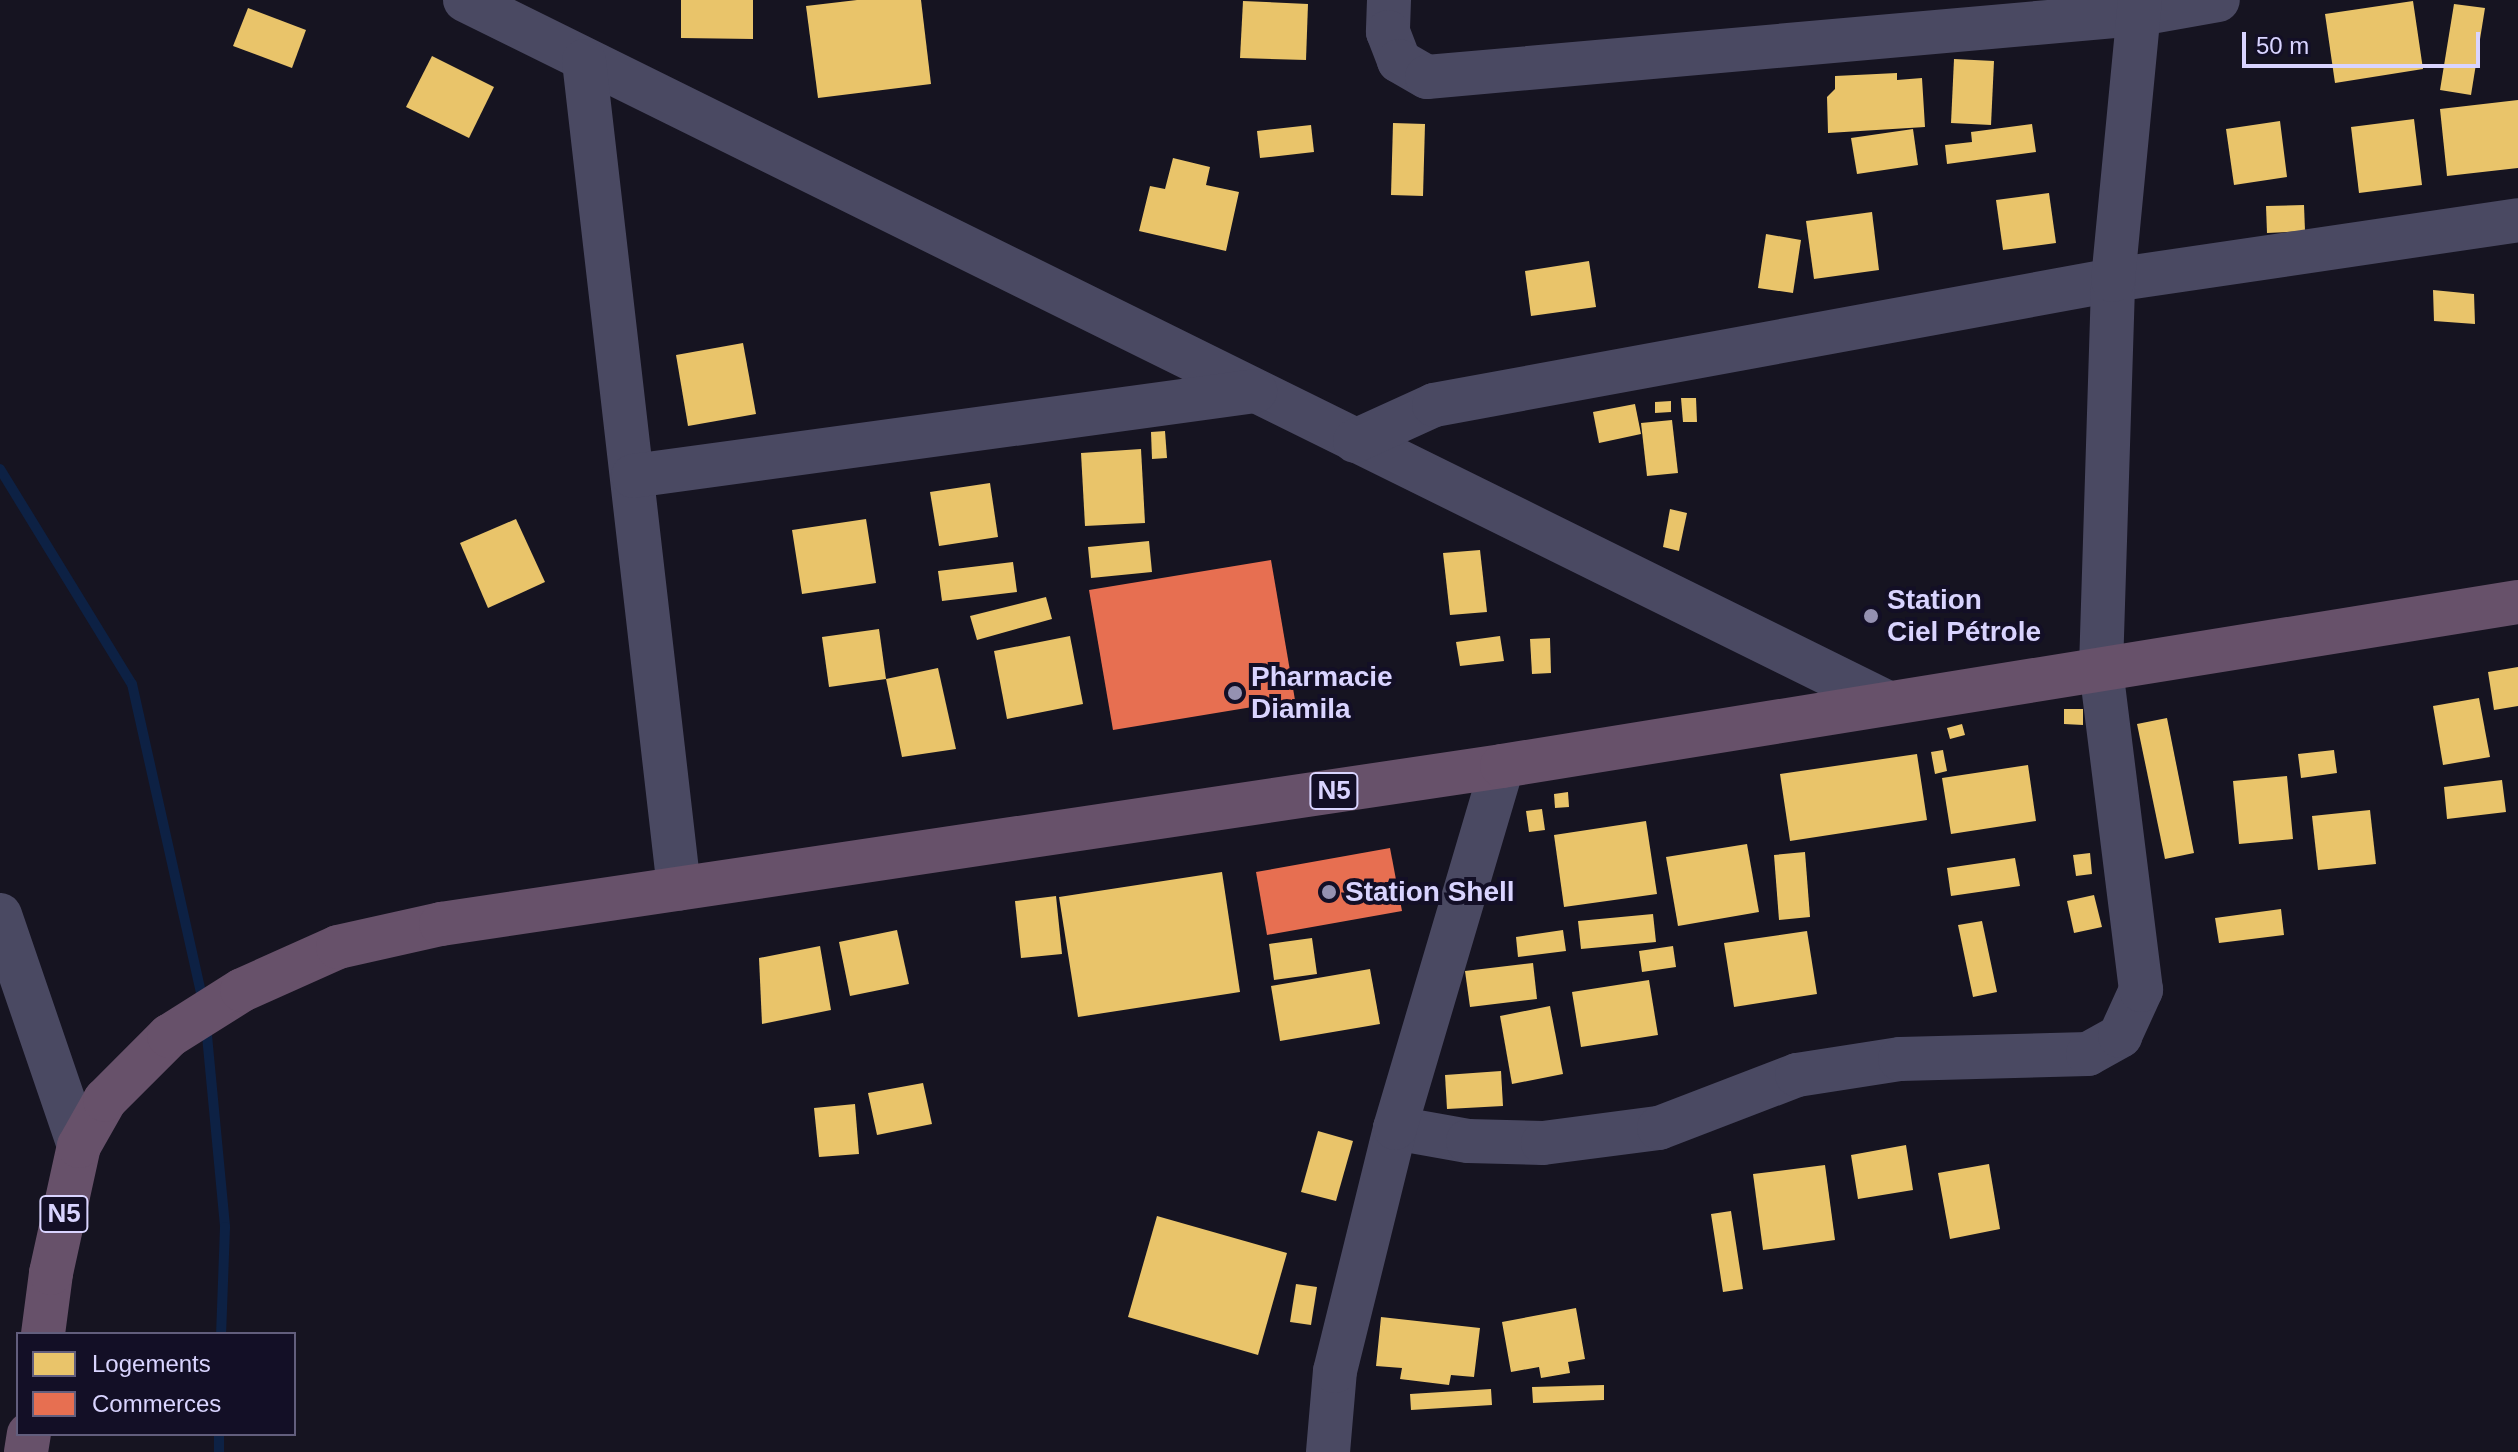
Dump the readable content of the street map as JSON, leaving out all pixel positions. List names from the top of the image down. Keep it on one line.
{"streets":{"highway":["N5"]},"places":["Station Ciel Pétrole","Pharmacie Diamila","Station Shell"],"legend":["Logements","Commerces"],"scale_bar":"50 m"}
